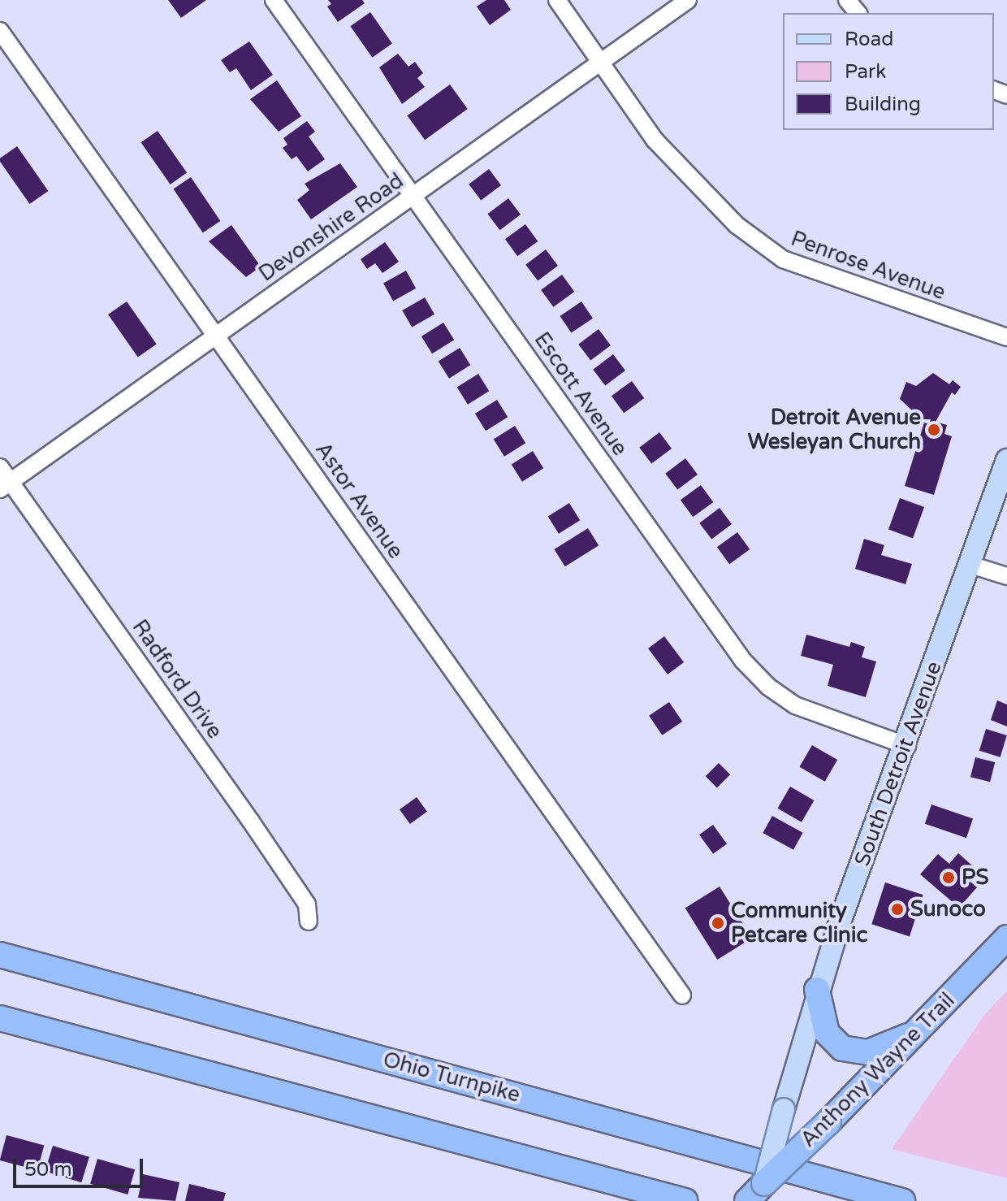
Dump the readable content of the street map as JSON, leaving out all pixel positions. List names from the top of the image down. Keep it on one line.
{"streets":{"highway":["Anthony Wayne Trail","Ohio Turnpike"],"main road":["South Detroit Avenue"],"street":["Devonshire Road","Penrose Avenue","Escott Avenue","Astor Avenue","Radford Drive"]},"crossings":[["Devonshire Road","Penrose Avenue"],["Devonshire Road","Escott Avenue"],["Devonshire Road","Astor Avenue"],["Devonshire Road","Radford Drive"],["Escott Avenue","South Detroit Avenue"],["South Detroit Avenue","Anthony Wayne Trail"]],"places":["Detroit Avenue Wesleyan Church","PS","Sunoco","Community Petcare Clinic"],"legend":["Road","Park","Building"],"scale_bar":"50 m"}
